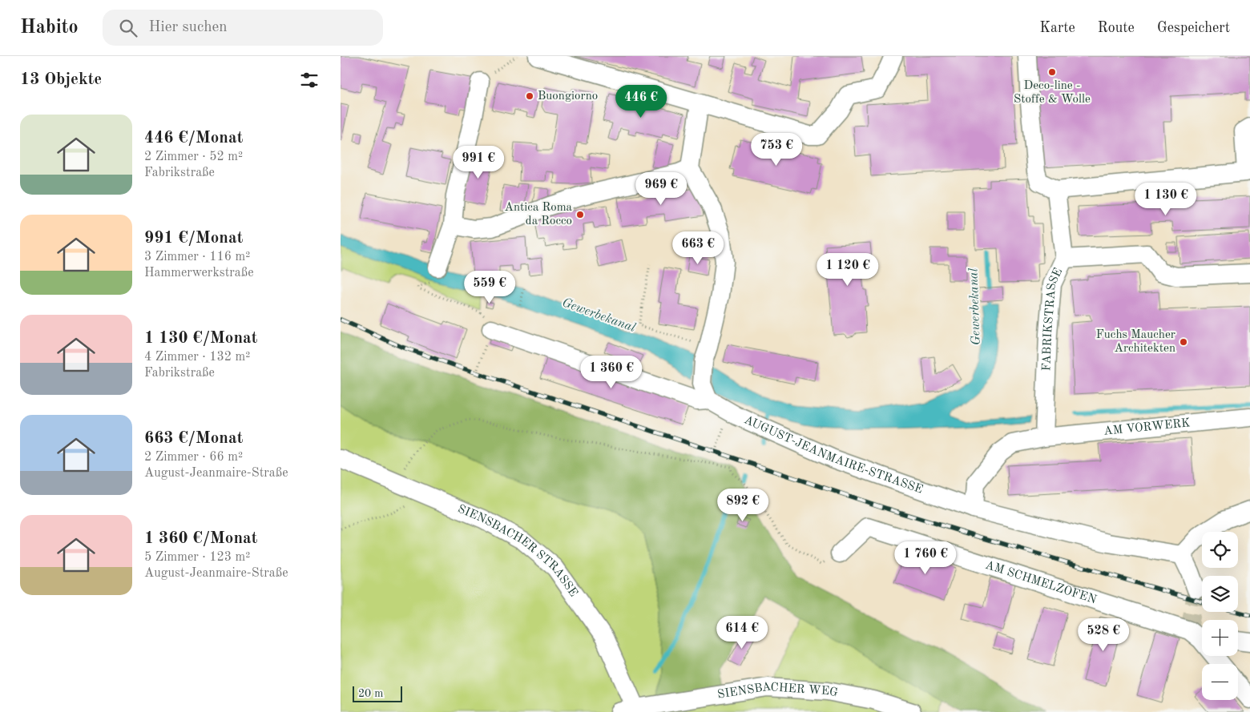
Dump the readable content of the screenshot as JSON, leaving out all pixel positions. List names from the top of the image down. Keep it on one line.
{"streets":{"street":["FABRIKSTRASSE","AM VORWERK","AUGUST-JEANMAIRE-STRASSE","SIENSBACHER STRASSE","AM SCHMELZOFEN","SIENSBACHER WEG"]},"crossings":[["FABRIKSTRASSE","AM VORWERK"],["SIENSBACHER STRASSE","SIENSBACHER WEG"]],"water":["Gewerbekanal"],"places":["Deco-line - Stoffe & Wolle","Buongiorno","Antica Roma da Rocco","Fuchs Maucher Architekten"],"scale_bar":"20 m","page":{"header":"Habito","search":"Hier suchen","nav":["Karte","Route","Gespeichert"],"heading":"13 Objekte","price":["446 €","753 €","991 €","969 €","1 130 €","663 €","1 120 €","559 €","1 360 €","892 €","1 760 €","614 €","528 €"],"list":[{"name":"446 €/Monat","note":"2 Zimmer · 52 m² · Fabrikstraße"},{"name":"991 €/Monat","note":"3 Zimmer · 116 m² · Hammerwerkstraße"},{"name":"1 130 €/Monat","note":"4 Zimmer · 132 m² · Fabrikstraße"},{"name":"663 €/Monat","note":"2 Zimmer · 66 m² · August-Jeanmaire-Straße"},{"name":"1 360 €/Monat","note":"5 Zimmer · 123 m² · August-Jeanmaire-Straße"}],"map_buttons":["+","−"],"scale":"20 m"}}
